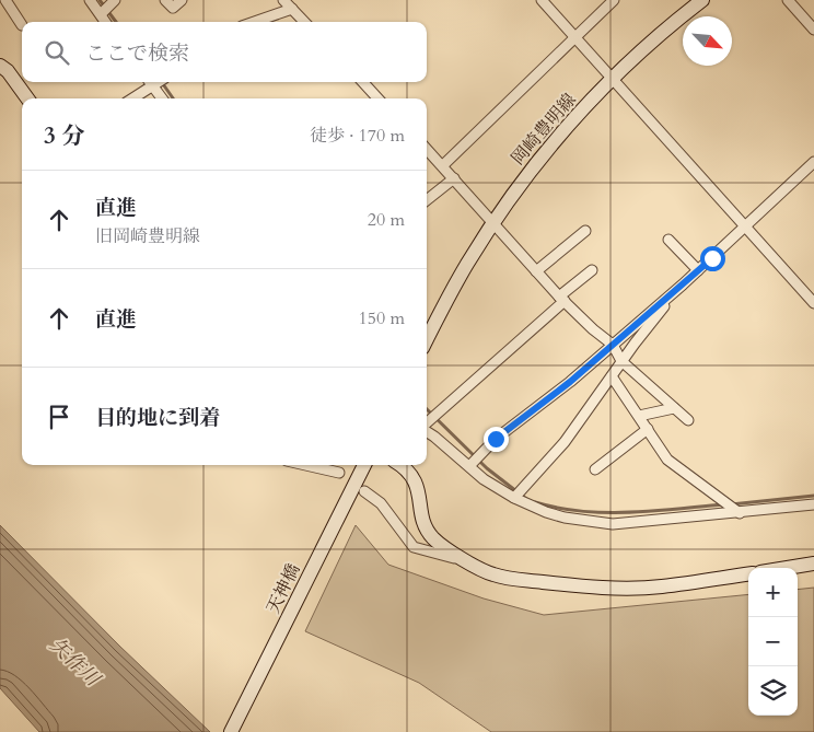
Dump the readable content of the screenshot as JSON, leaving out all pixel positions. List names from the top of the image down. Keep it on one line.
{"streets":{"main road":["岡崎豊明線","天神橋"]},"water":["矢作川"],"north":"bottom right","page":{"search":"ここで検索","heading":["3 分","徒歩 · 170 m"],"list":[["直進","旧岡崎豊明線","20 m"],["直進","150 m"],"目的地に到着"],"map_buttons":["+","−"]}}
